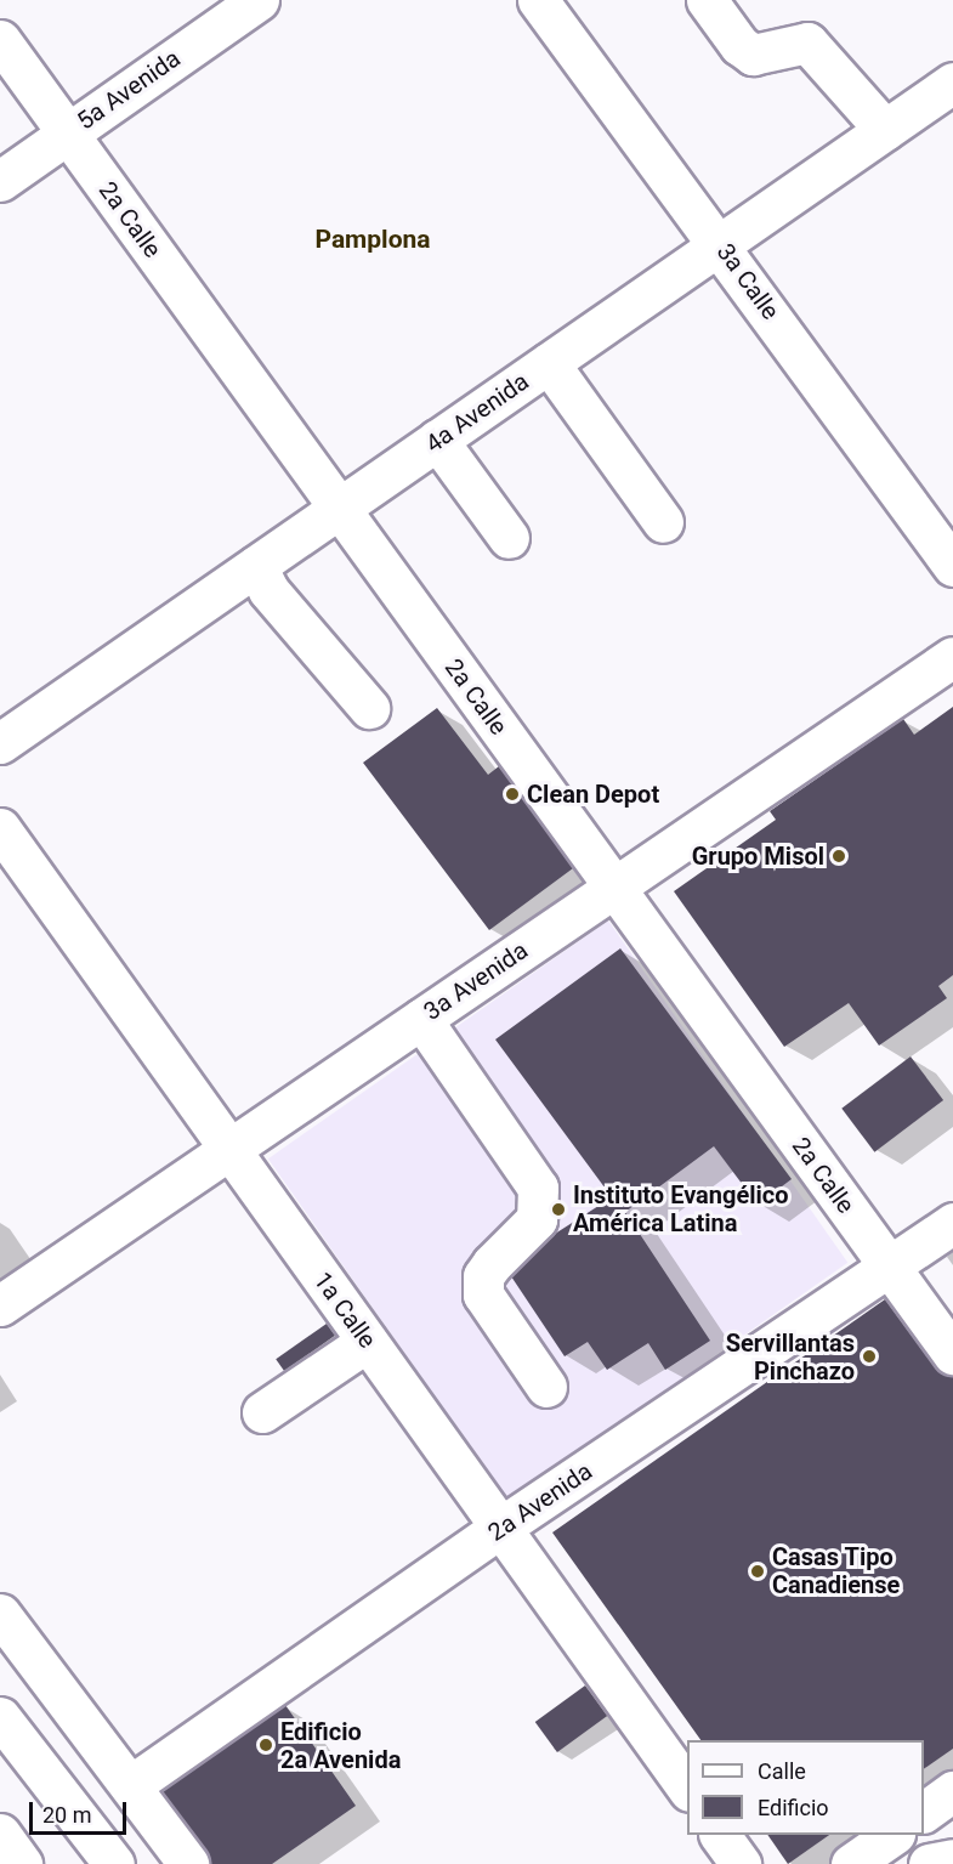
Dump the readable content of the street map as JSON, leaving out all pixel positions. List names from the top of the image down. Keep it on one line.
{"streets":{"main road":["5a Avenida","2a Calle","3a Calle","4a Avenida","3a Avenida","1a Calle","2a Avenida"]},"crossings":[["5a Avenida","2a Calle"],["2a Calle","4a Avenida"],["2a Calle","3a Avenida"],["2a Calle","2a Avenida"],["3a Calle","4a Avenida"],["3a Avenida","1a Calle"],["1a Calle","2a Avenida"]],"districts":["Pamplona"],"places":["Clean Depot","Grupo Misol","Instituto Evangélico América Latina","Servillantas Pinchazo","Casas Tipo Canadiense","Edificio 2a Avenida"],"legend":["Calle","Edificio"],"scale_bar":"20 m"}
